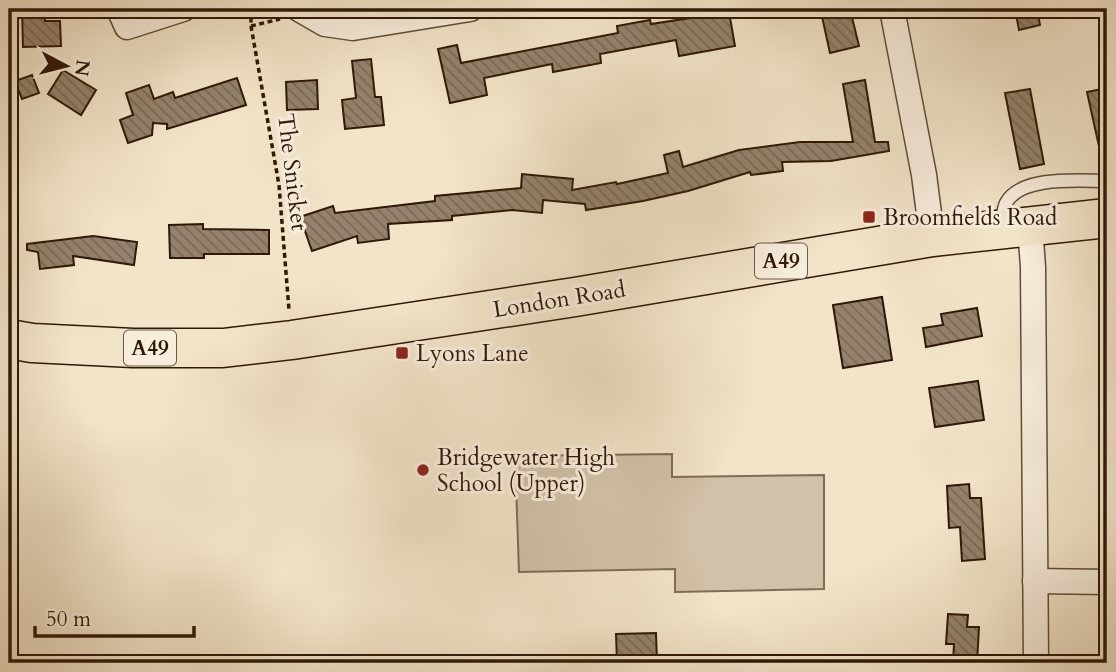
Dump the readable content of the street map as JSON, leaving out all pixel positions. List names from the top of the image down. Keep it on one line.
{"streets":{"highway":["A49","London Road"],"path":["The Snicket"]},"crossings":[["The Snicket","London Road"]],"places":{"transit":["Broomfields Road","Lyons Lane"],"other":["Bridgewater High School (Upper)"]},"scale_bar":"50 m","north":"right"}
